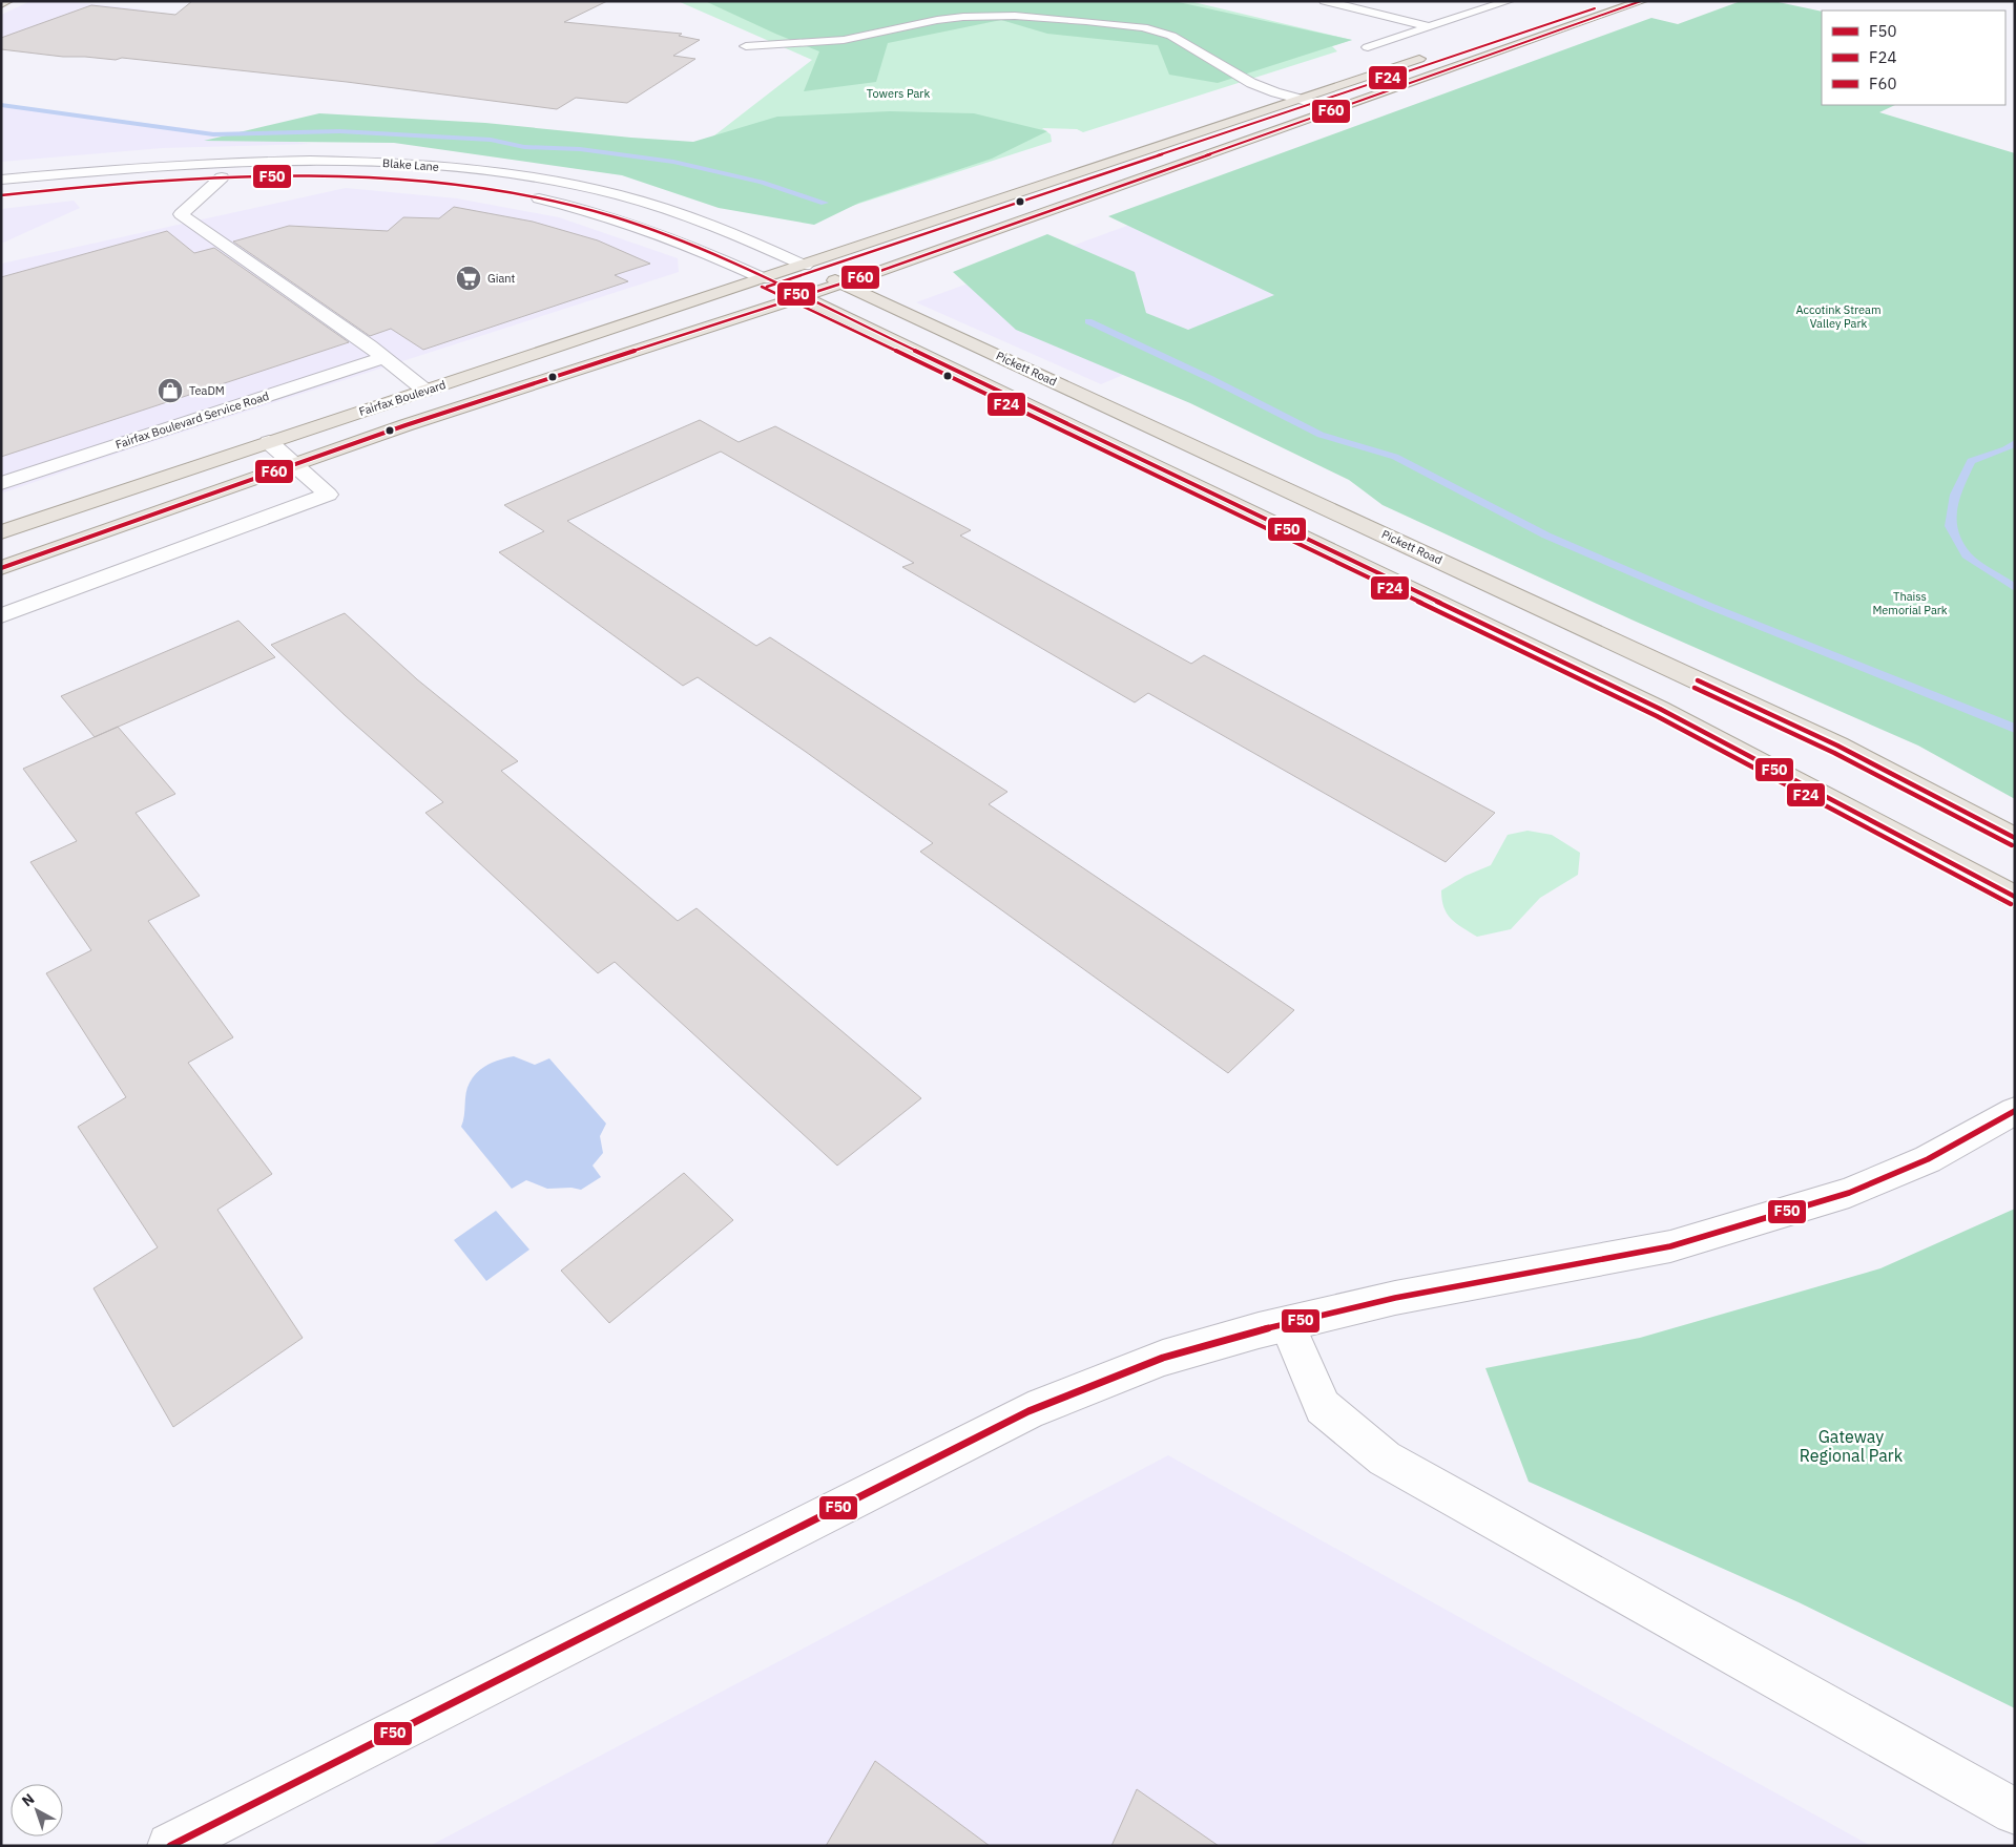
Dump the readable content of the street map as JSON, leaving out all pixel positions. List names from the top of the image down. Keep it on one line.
{"streets":{"main road":["Blake Lane","Pickett Road","Fairfax Boulevard"],"street":["Fairfax Boulevard Service Road"]},"crossings":[["Blake Lane","Pickett Road"],["Blake Lane","Fairfax Boulevard"],["Pickett Road","Fairfax Boulevard"]],"parks":["Towers Park","Accotink Stream Valley Park","Thaiss Memorial Park","Gateway Regional Park"],"places":{"supermarket":["Giant"],"shop":["TeaDM"]},"lines":["transit line F60","transit line F24","transit line F50"],"legend":["F50","F24","F60"],"north":"top left"}
